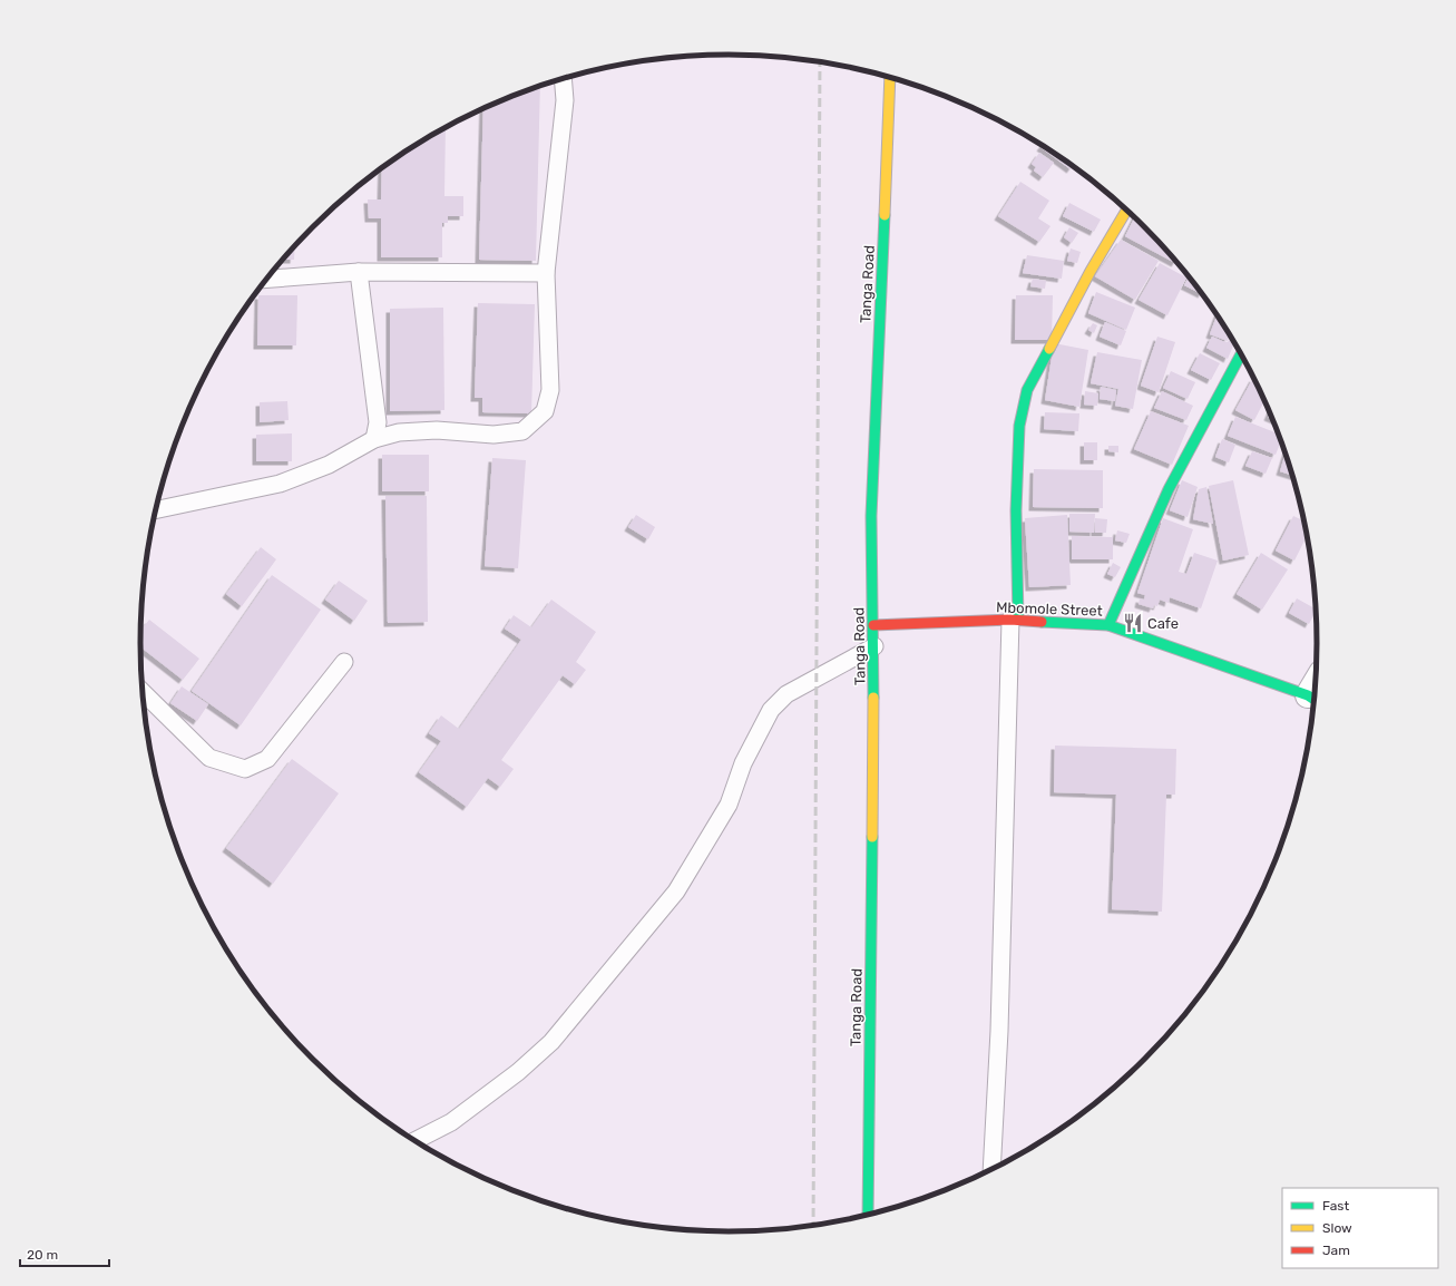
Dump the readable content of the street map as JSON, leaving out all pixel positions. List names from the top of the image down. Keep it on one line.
{"streets":{"main road":["Tanga Road","Mbomole Street"]},"crossings":[["Tanga Road","Mbomole Street"]],"places":{"restaurant":["Cafe"]},"legend":["Fast","Slow","Jam"],"scale_bar":"20 m"}
